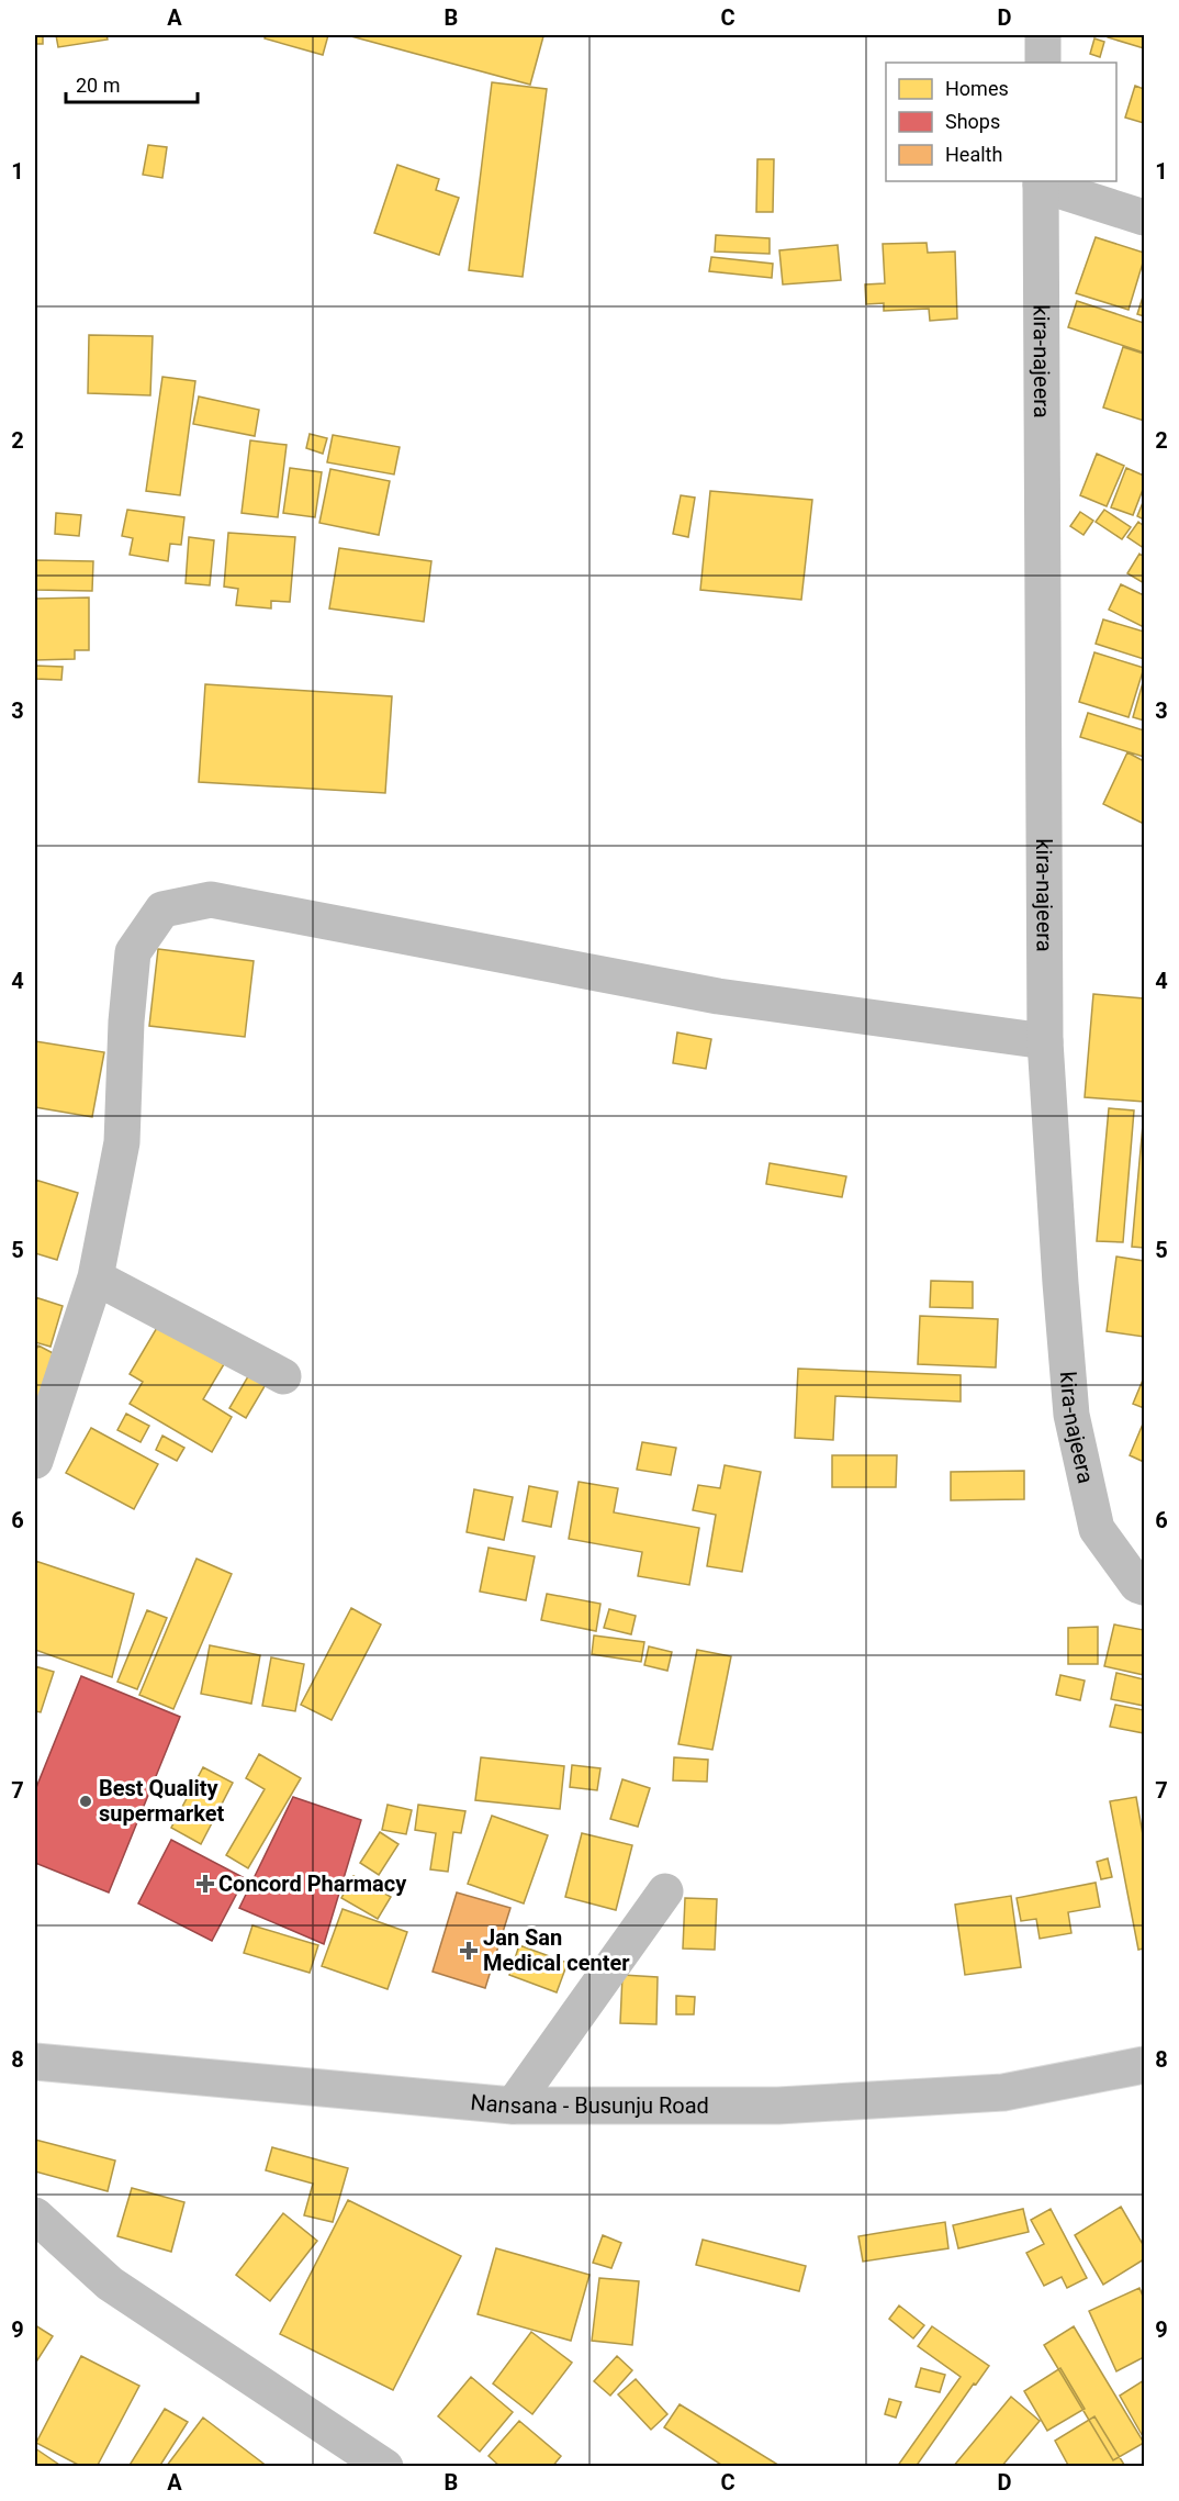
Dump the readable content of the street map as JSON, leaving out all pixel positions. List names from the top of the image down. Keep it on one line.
{"streets":{"street":["kira-najeera","Nansana - Busunju Road"]},"places":{"other":["Best Quality supermarket"],"health":["Concord Pharmacy","Jan San Medical center"]},"legend":["Homes","Shops","Health"],"scale_bar":"20 m","grid":{"columns":["A","B","C","D"],"rows":["1","2","3","4","5","6","7","8","9"]}}
